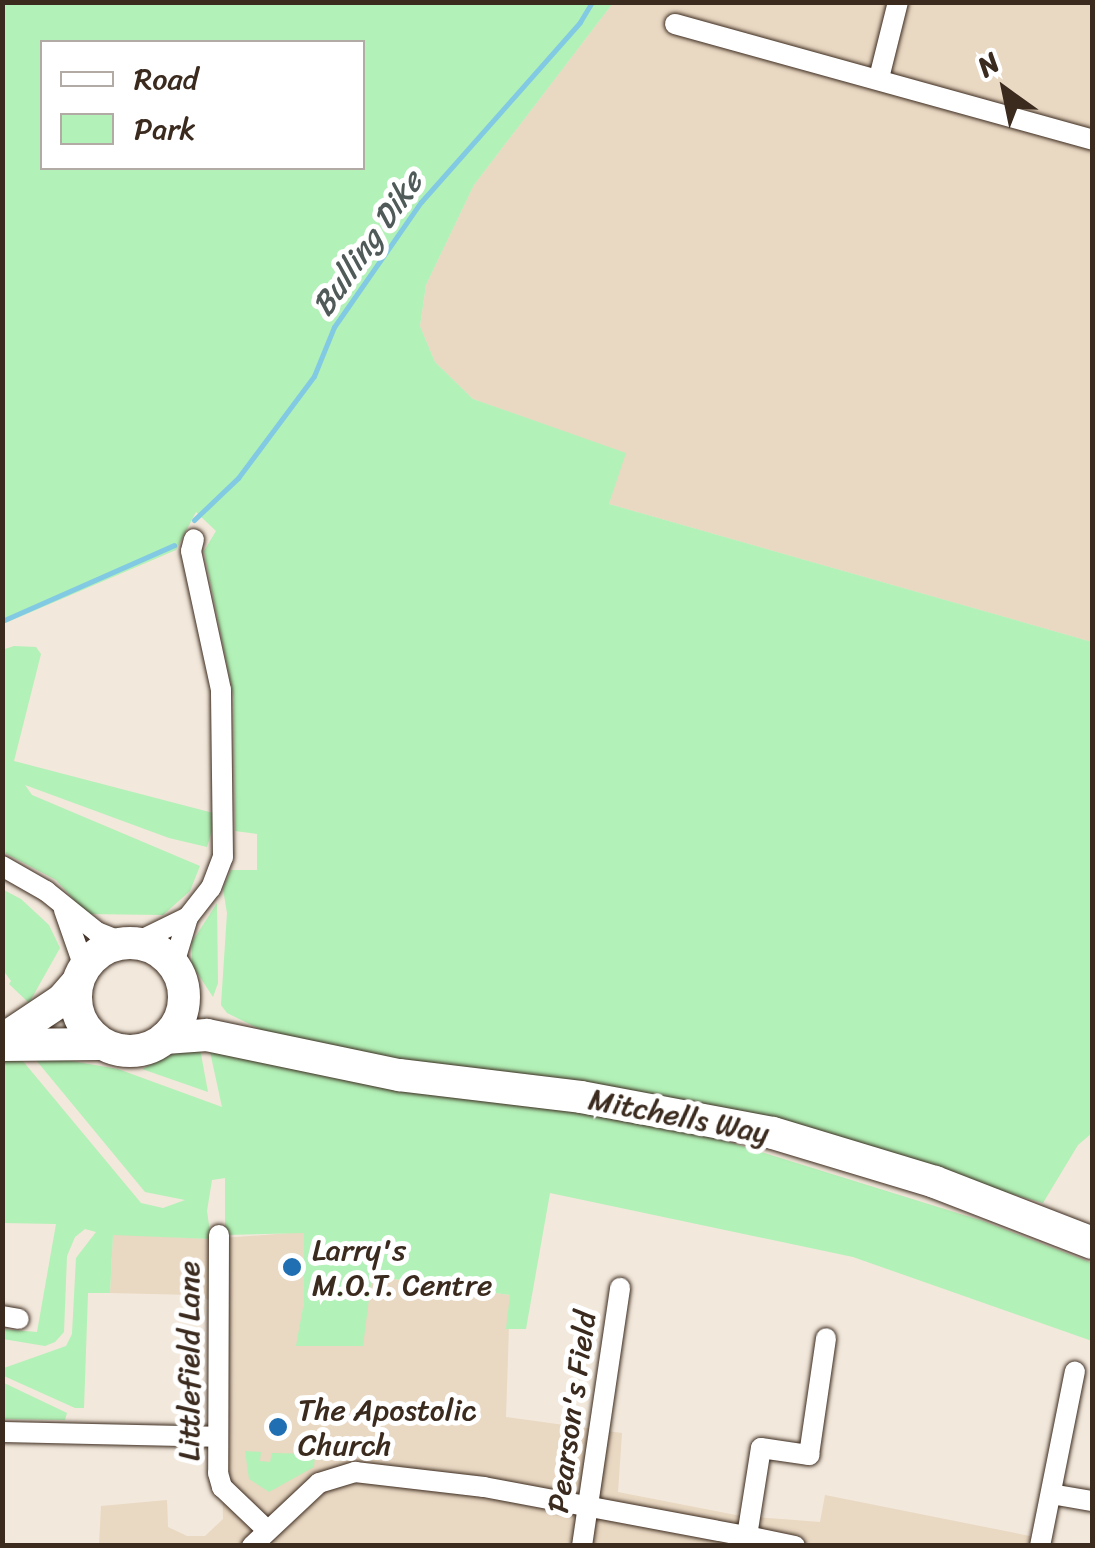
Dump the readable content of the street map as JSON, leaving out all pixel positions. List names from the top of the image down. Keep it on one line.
{"streets":{"main road":["Mitchells Way"],"street":["Littlefield Lane","Pearson's Field"]},"water":["Bulling Dike"],"places":["Larry's M.O.T. Centre","The Apostolic Church"],"legend":["Road","Park"],"north":"top left"}
